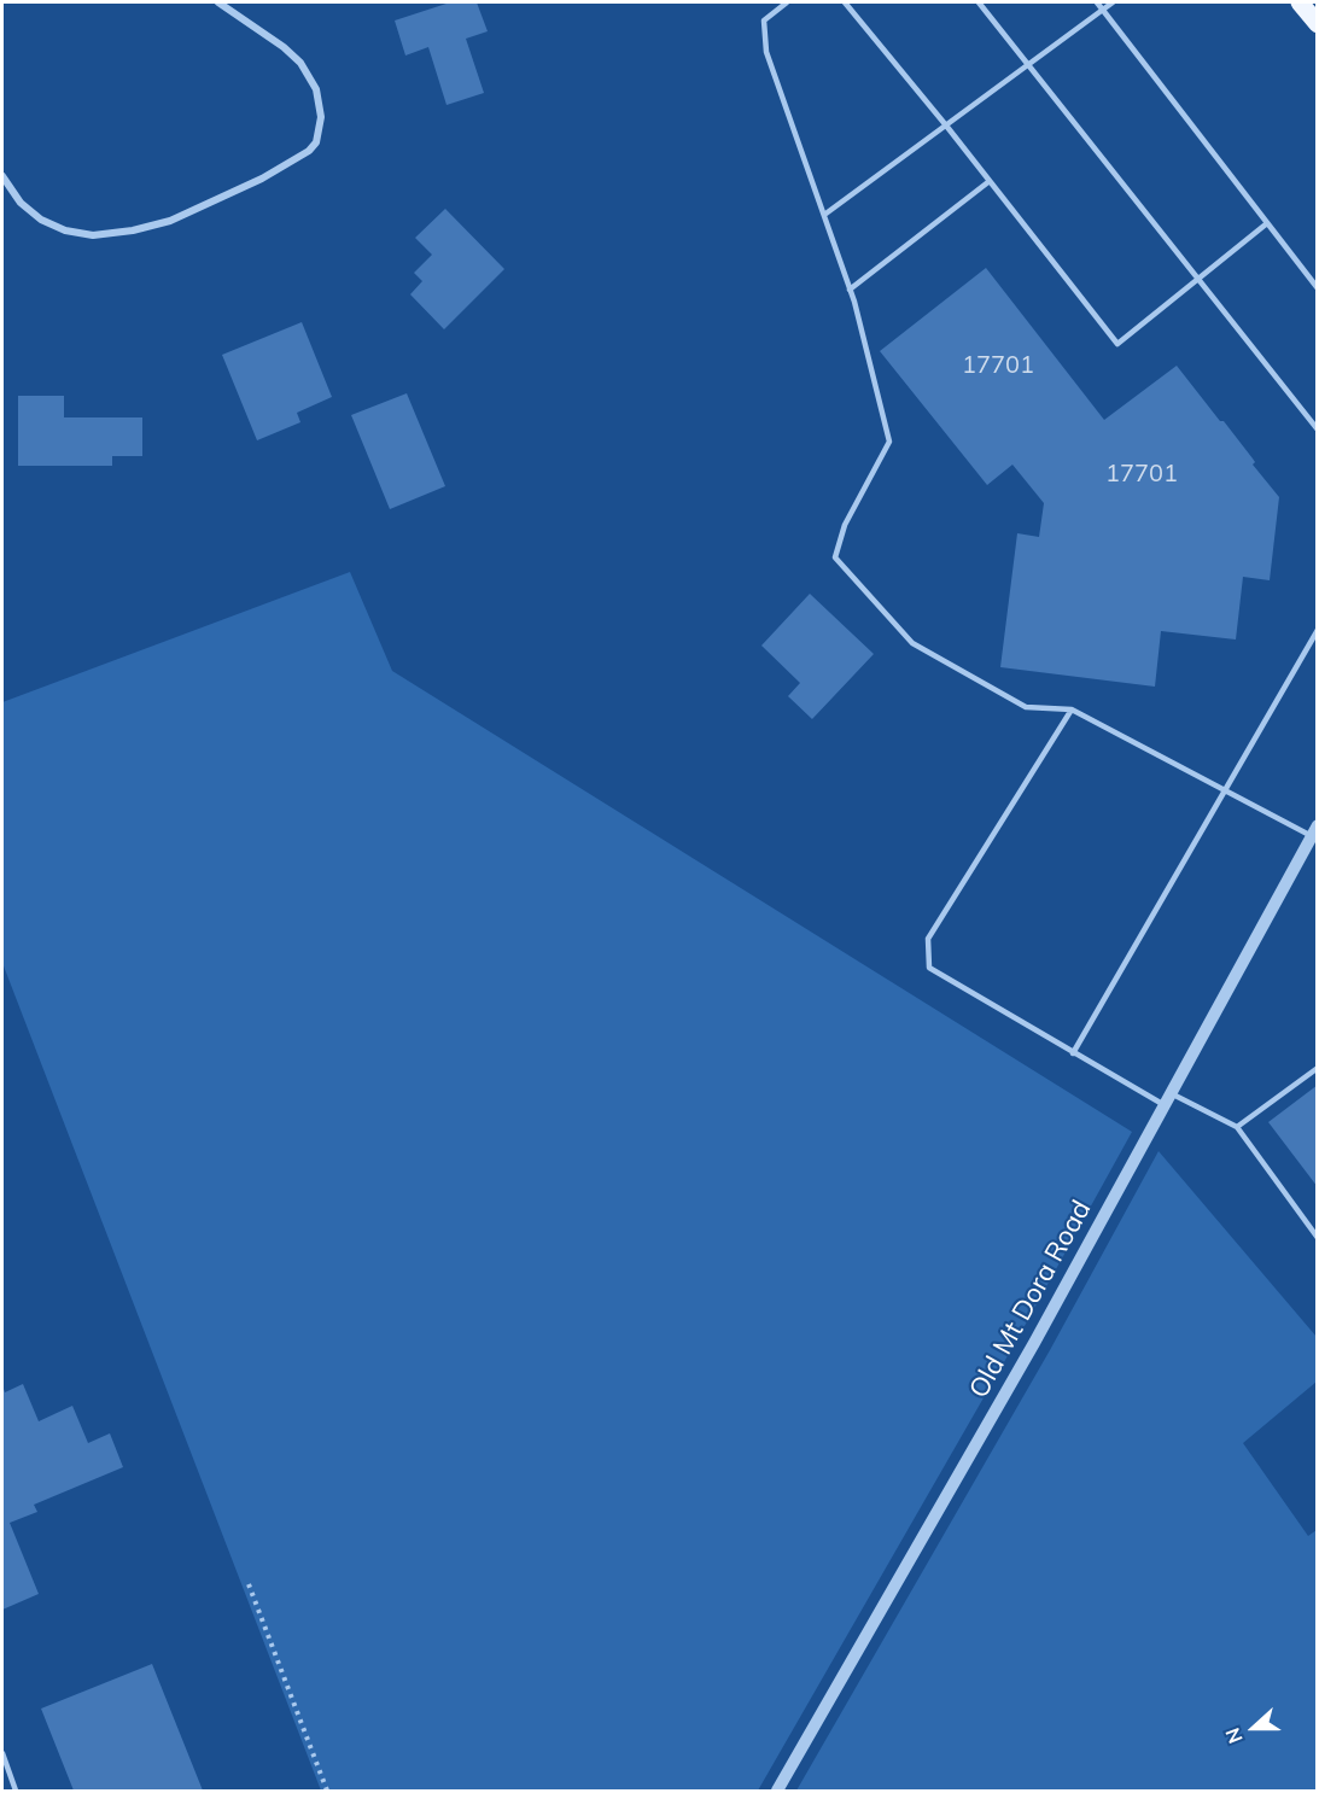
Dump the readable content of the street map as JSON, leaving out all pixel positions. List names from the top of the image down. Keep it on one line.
{"streets":{"street":["Old Mt Dora Road"]},"house_numbers":["17701","17701"],"north":"left"}
